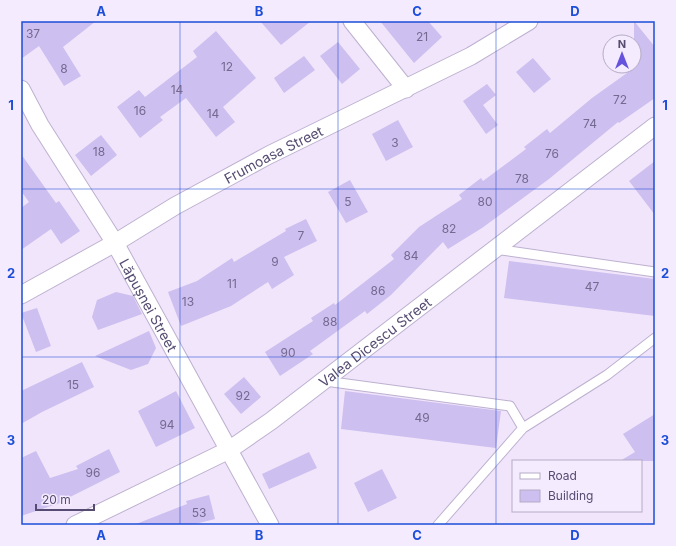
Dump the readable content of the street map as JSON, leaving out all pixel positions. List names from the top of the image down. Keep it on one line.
{"streets":{"street":["Frumoasa Street","Lăpușnei Street","Valea Dicescu Street"]},"crossings":[["Frumoasa Street","Lăpușnei Street"],["Lăpușnei Street","Valea Dicescu Street"]],"house_numbers":["37","21","12","8","14","72","16","14","74","3","18","76","78","5","80","82","7","84","9","11","47","86","13","88","90","15","92","49","94","96","53"],"legend":["Road","Building"],"scale_bar":"20 m","north":"top","grid":{"columns":["A","B","C","D"],"rows":["1","2","3"]}}
